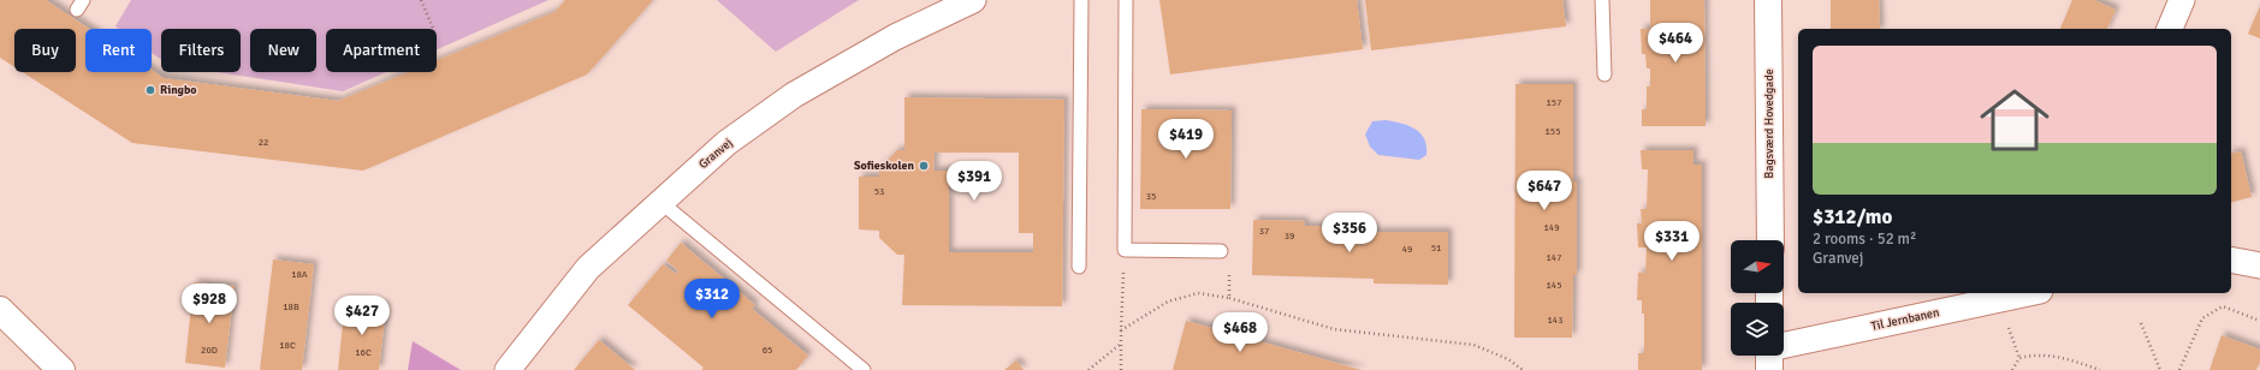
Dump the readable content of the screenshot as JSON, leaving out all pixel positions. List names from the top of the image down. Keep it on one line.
{"streets":{"street":["Bagsværd Hovedgade","Granvej","Til Jernbanen"]},"places":["Ringbo","Sofieskolen"],"house_numbers":["157","155","22","53","35","149","37","39","51","49","147","18A","145","18B","143","18C","20D","65","16C"],"north":"right","page":{"price":["$464","$419","$391","$647","$356","$331","$312","$928","$427","$468"],"chip":["Buy","Rent","Filters","New","Apartment"],"list":[{"name":"$312/mo","note":"2 rooms · 52 m² · Granvej"}]}}
